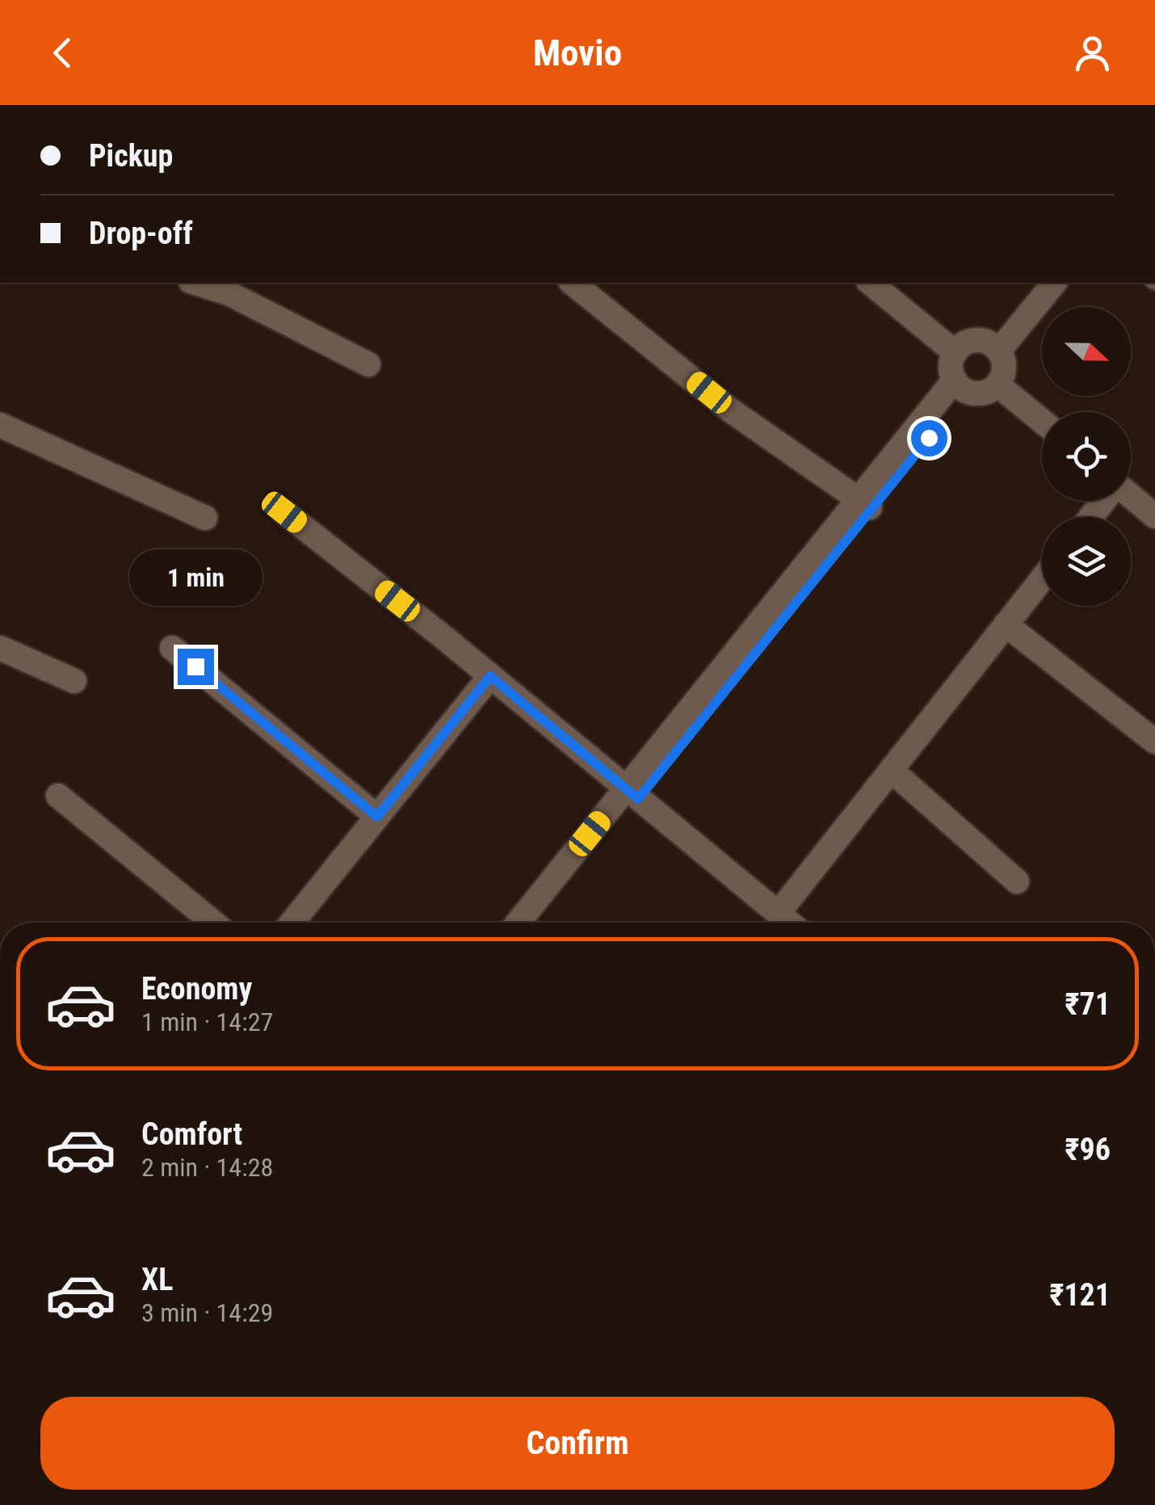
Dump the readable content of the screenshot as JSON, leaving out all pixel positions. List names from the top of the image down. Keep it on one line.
{"north":"right","page":{"header":"Movio","banner":["Pickup","Drop-off"],"bubble":"1 min","list":[{"name":"Economy","note":"1 min · 14:27","value":"₹71"},{"name":"Comfort","note":"2 min · 14:28","value":"₹96"},{"name":"XL","note":"3 min · 14:29","value":"₹121"}],"buttons":"Confirm"}}
